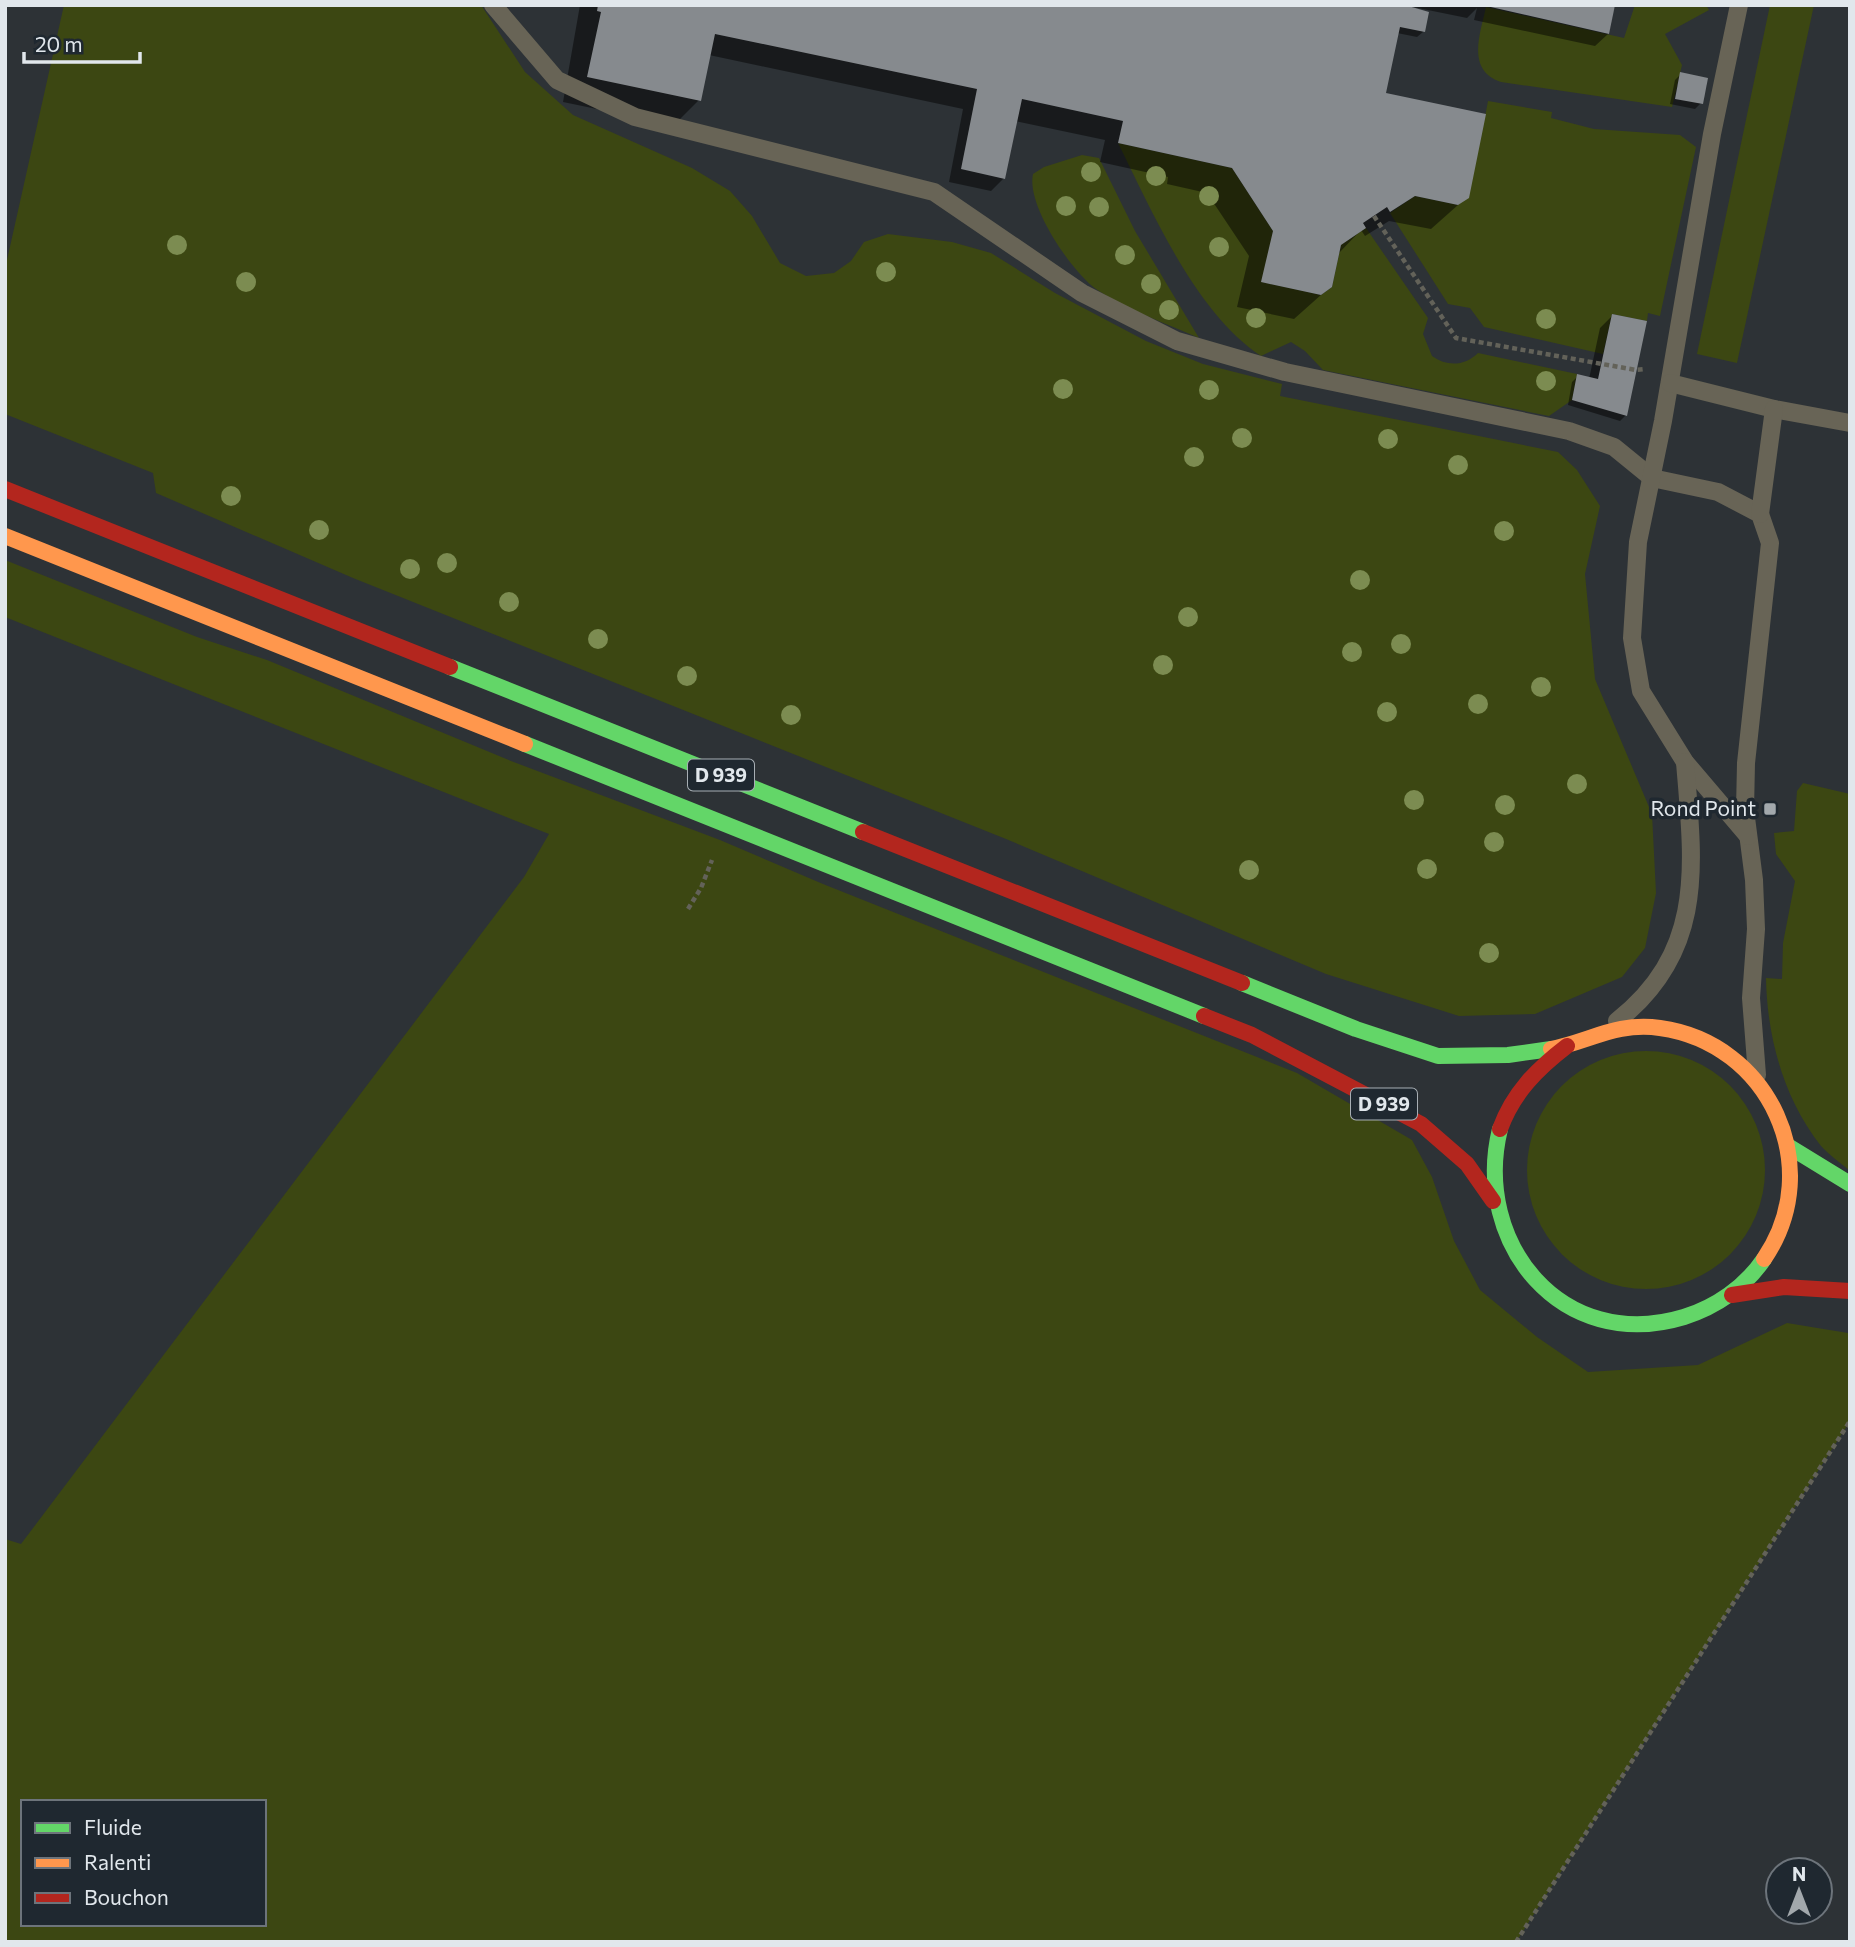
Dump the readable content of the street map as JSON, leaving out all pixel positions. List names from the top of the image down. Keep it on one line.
{"streets":{"main road":["D 939"]},"places":{"transit":["Rond Point"]},"legend":["Fluide","Ralenti","Bouchon"],"scale_bar":"20 m","north":"top"}
